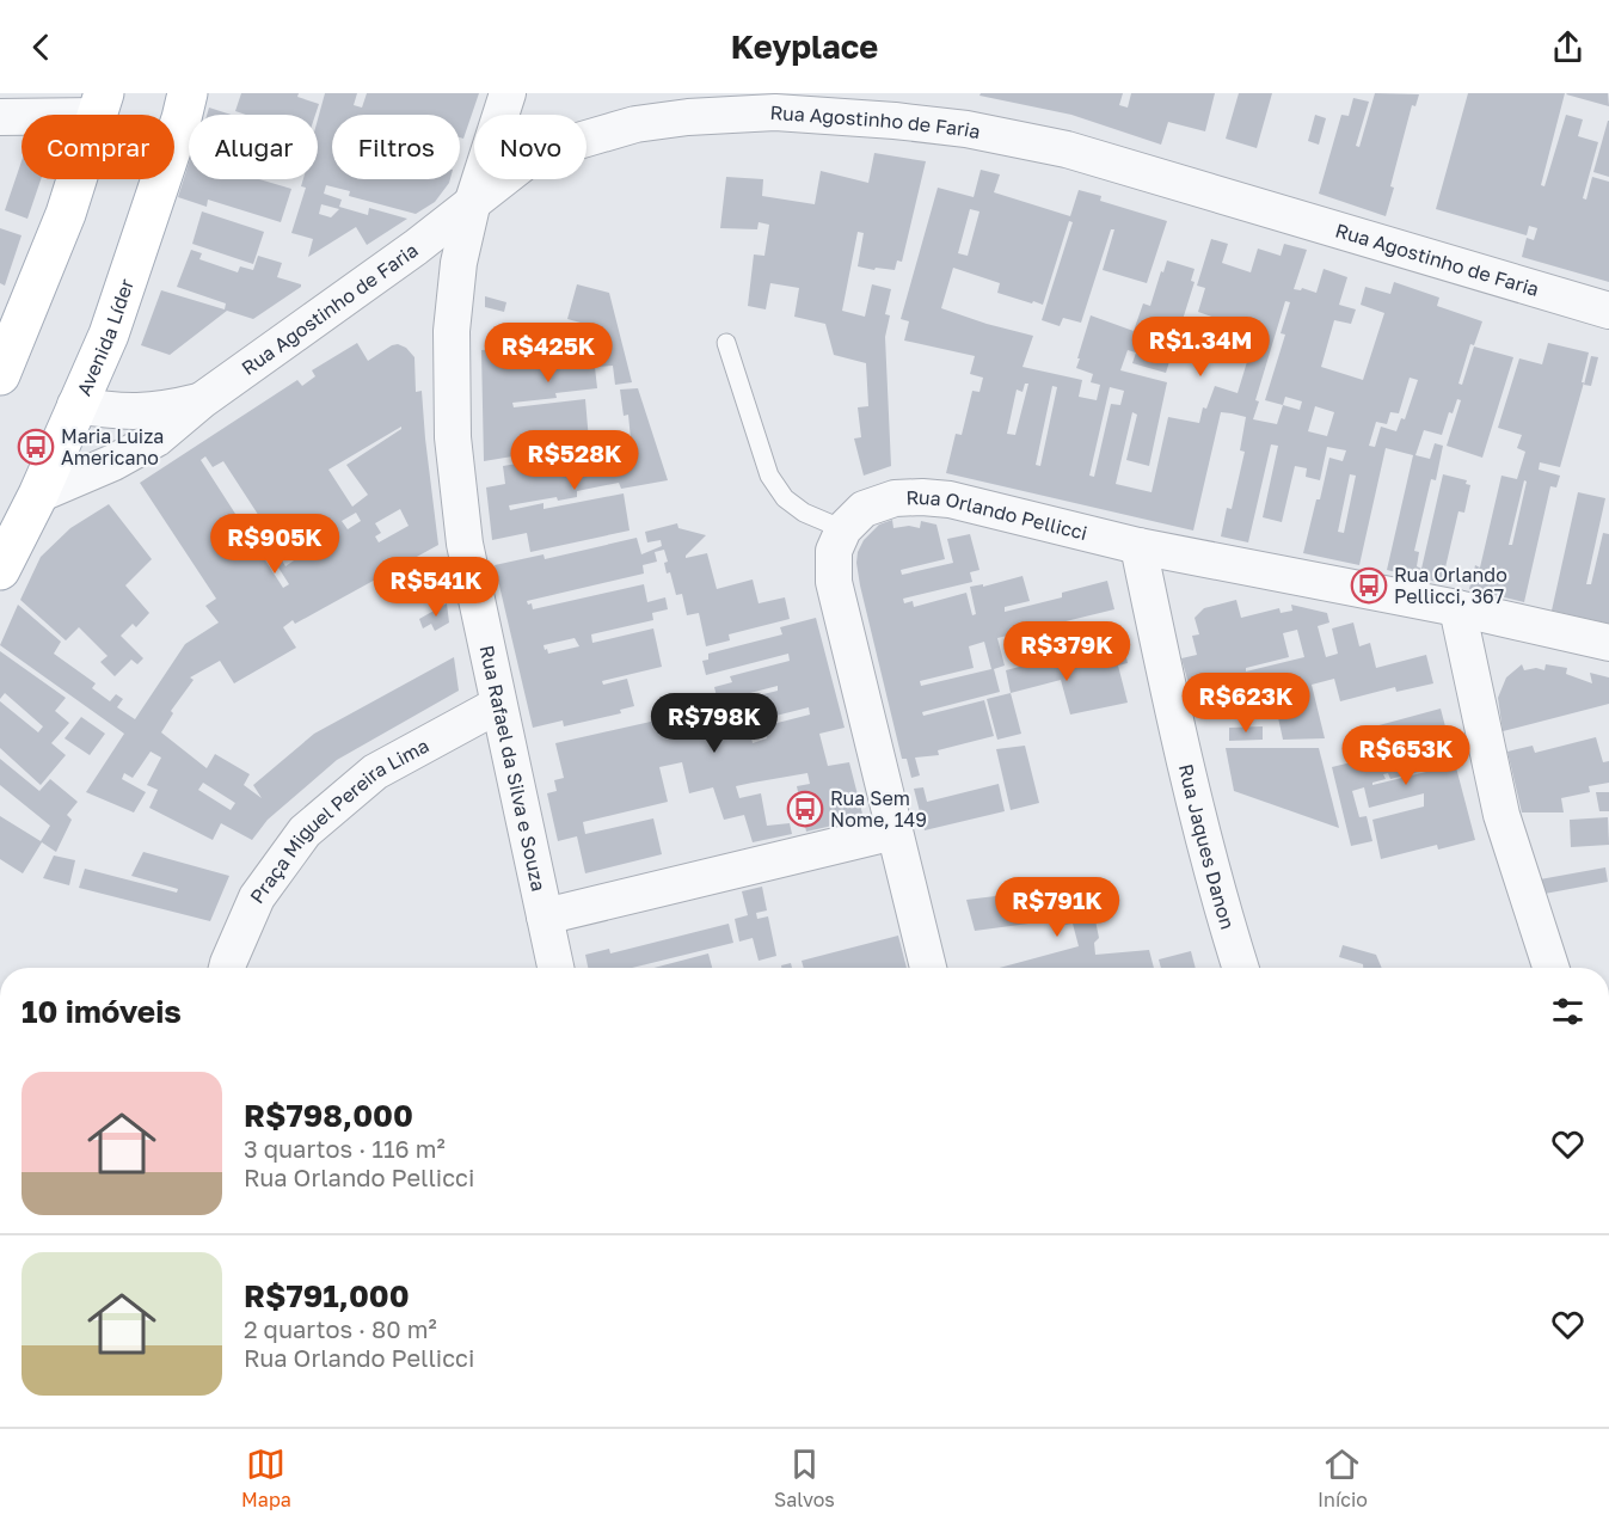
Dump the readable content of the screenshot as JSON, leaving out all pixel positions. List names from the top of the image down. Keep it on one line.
{"streets":{"main road":["Avenida Líder"],"street":["Rua Agostinho de Faria","Rua Orlando Pellicci","Rua Rafael da Silva e Souza","Praça Miguel Pereira Lima","Rua Jaques Danon"]},"crossings":[["Rua Agostinho de Faria","Avenida Líder"],["Rua Agostinho de Faria","Rua Rafael da Silva e Souza"],["Rua Orlando Pellicci","Rua Jaques Danon"],["Rua Rafael da Silva e Souza","Praça Miguel Pereira Lima"]],"places":{"bus stop":["Maria Luiza Americano","Rua Orlando Pellicci, 367","Rua Sem Nome, 149"]},"page":{"header":"Keyplace","chip":["Comprar","Alugar","Filtros","Novo"],"price":["R$1.34M","R$425K","R$528K","R$905K","R$541K","R$379K","R$623K","R$798K","R$653K","R$791K"],"heading":"10 imóveis","list":[{"name":"R$798,000","note":"3 quartos · 116 m² · Rua Orlando Pellicci"},{"name":"R$791,000","note":"2 quartos · 80 m² · Rua Orlando Pellicci"}],"tabs":["Mapa","Salvos","Início"]}}
